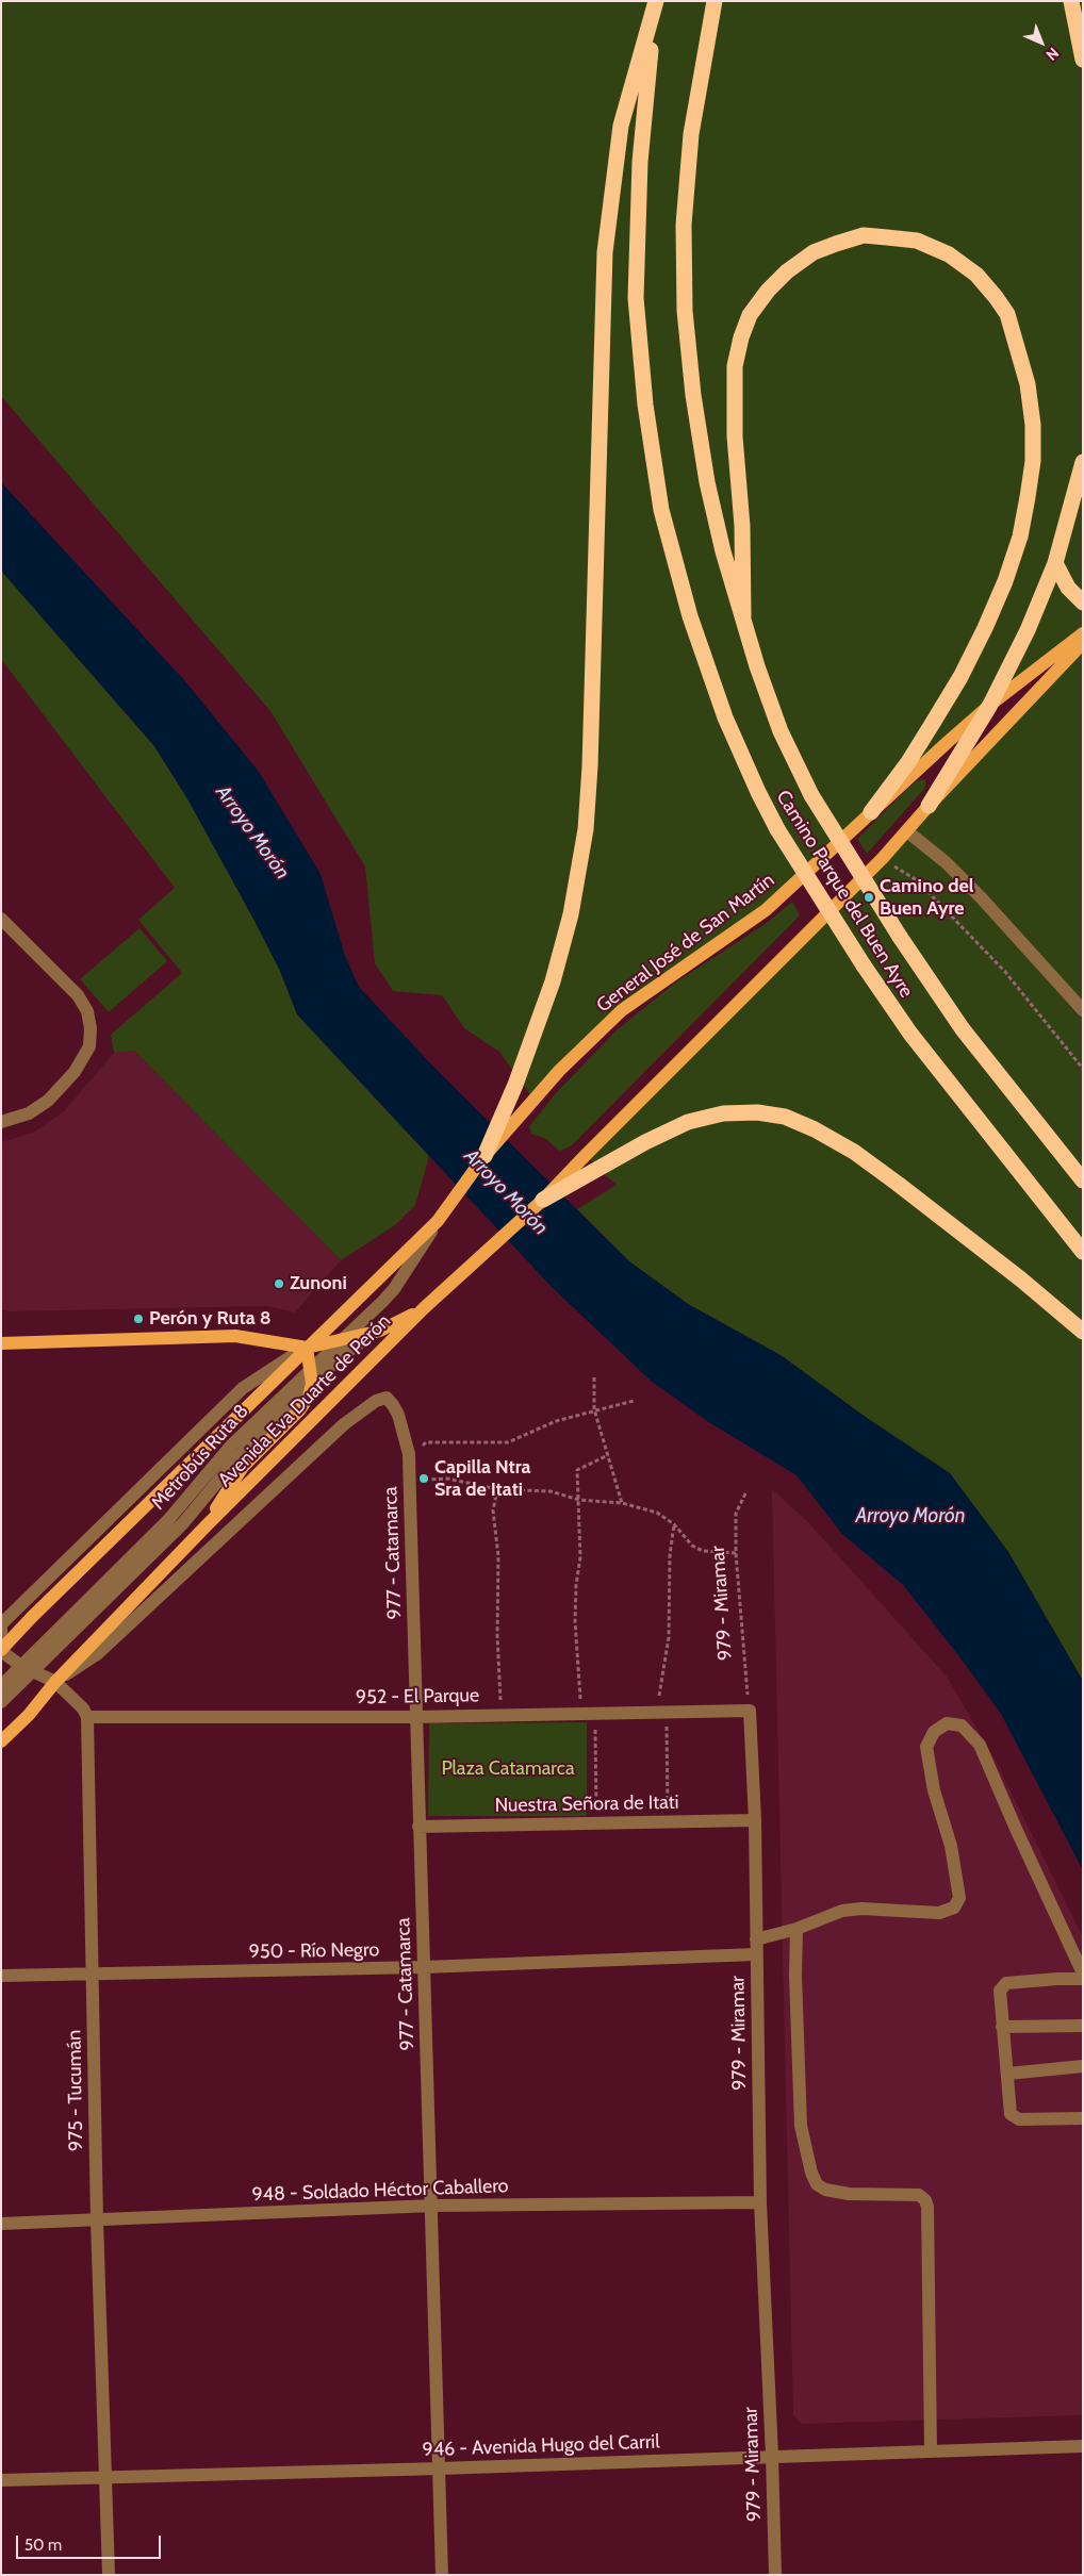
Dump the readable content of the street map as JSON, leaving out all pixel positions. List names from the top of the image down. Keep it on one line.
{"streets":{"highway":["Camino Parque del Buen Ayre"],"main road":["General José de San Martín","Avenida Eva Duarte de Perón"],"street":["Metrobús Ruta 8","977 - Catamarca","979 - Miramar","952 - El Parque","Nuestra Señora de Itati","950 - Río Negro","975 - Tucumán","948 - Soldado Héctor Caballero","946 - Avenida Hugo del Carril"]},"crossings":[["General José de San Martín","Avenida Eva Duarte de Perón"],["Avenida Eva Duarte de Perón","Metrobús Ruta 8"],["Avenida Eva Duarte de Perón","977 - Catamarca"],["977 - Catamarca","952 - El Parque"],["977 - Catamarca","Nuestra Señora de Itati"],["977 - Catamarca","950 - Río Negro"],["977 - Catamarca","948 - Soldado Héctor Caballero"],["977 - Catamarca","946 - Avenida Hugo del Carril"],["979 - Miramar","952 - El Parque"],["979 - Miramar","Nuestra Señora de Itati"],["979 - Miramar","950 - Río Negro"],["979 - Miramar","948 - Soldado Héctor Caballero"],["979 - Miramar","946 - Avenida Hugo del Carril"],["952 - El Parque","975 - Tucumán"],["950 - Río Negro","975 - Tucumán"],["975 - Tucumán","948 - Soldado Héctor Caballero"],["975 - Tucumán","946 - Avenida Hugo del Carril"]],"water":["Arroyo Morón"],"parks":["Plaza Catamarca"],"places":["Camino del Buen Ayre","Zunoni","Perón y Ruta 8","Capilla Ntra Sra de Itati"],"scale_bar":"50 m","north":"bottom right"}
